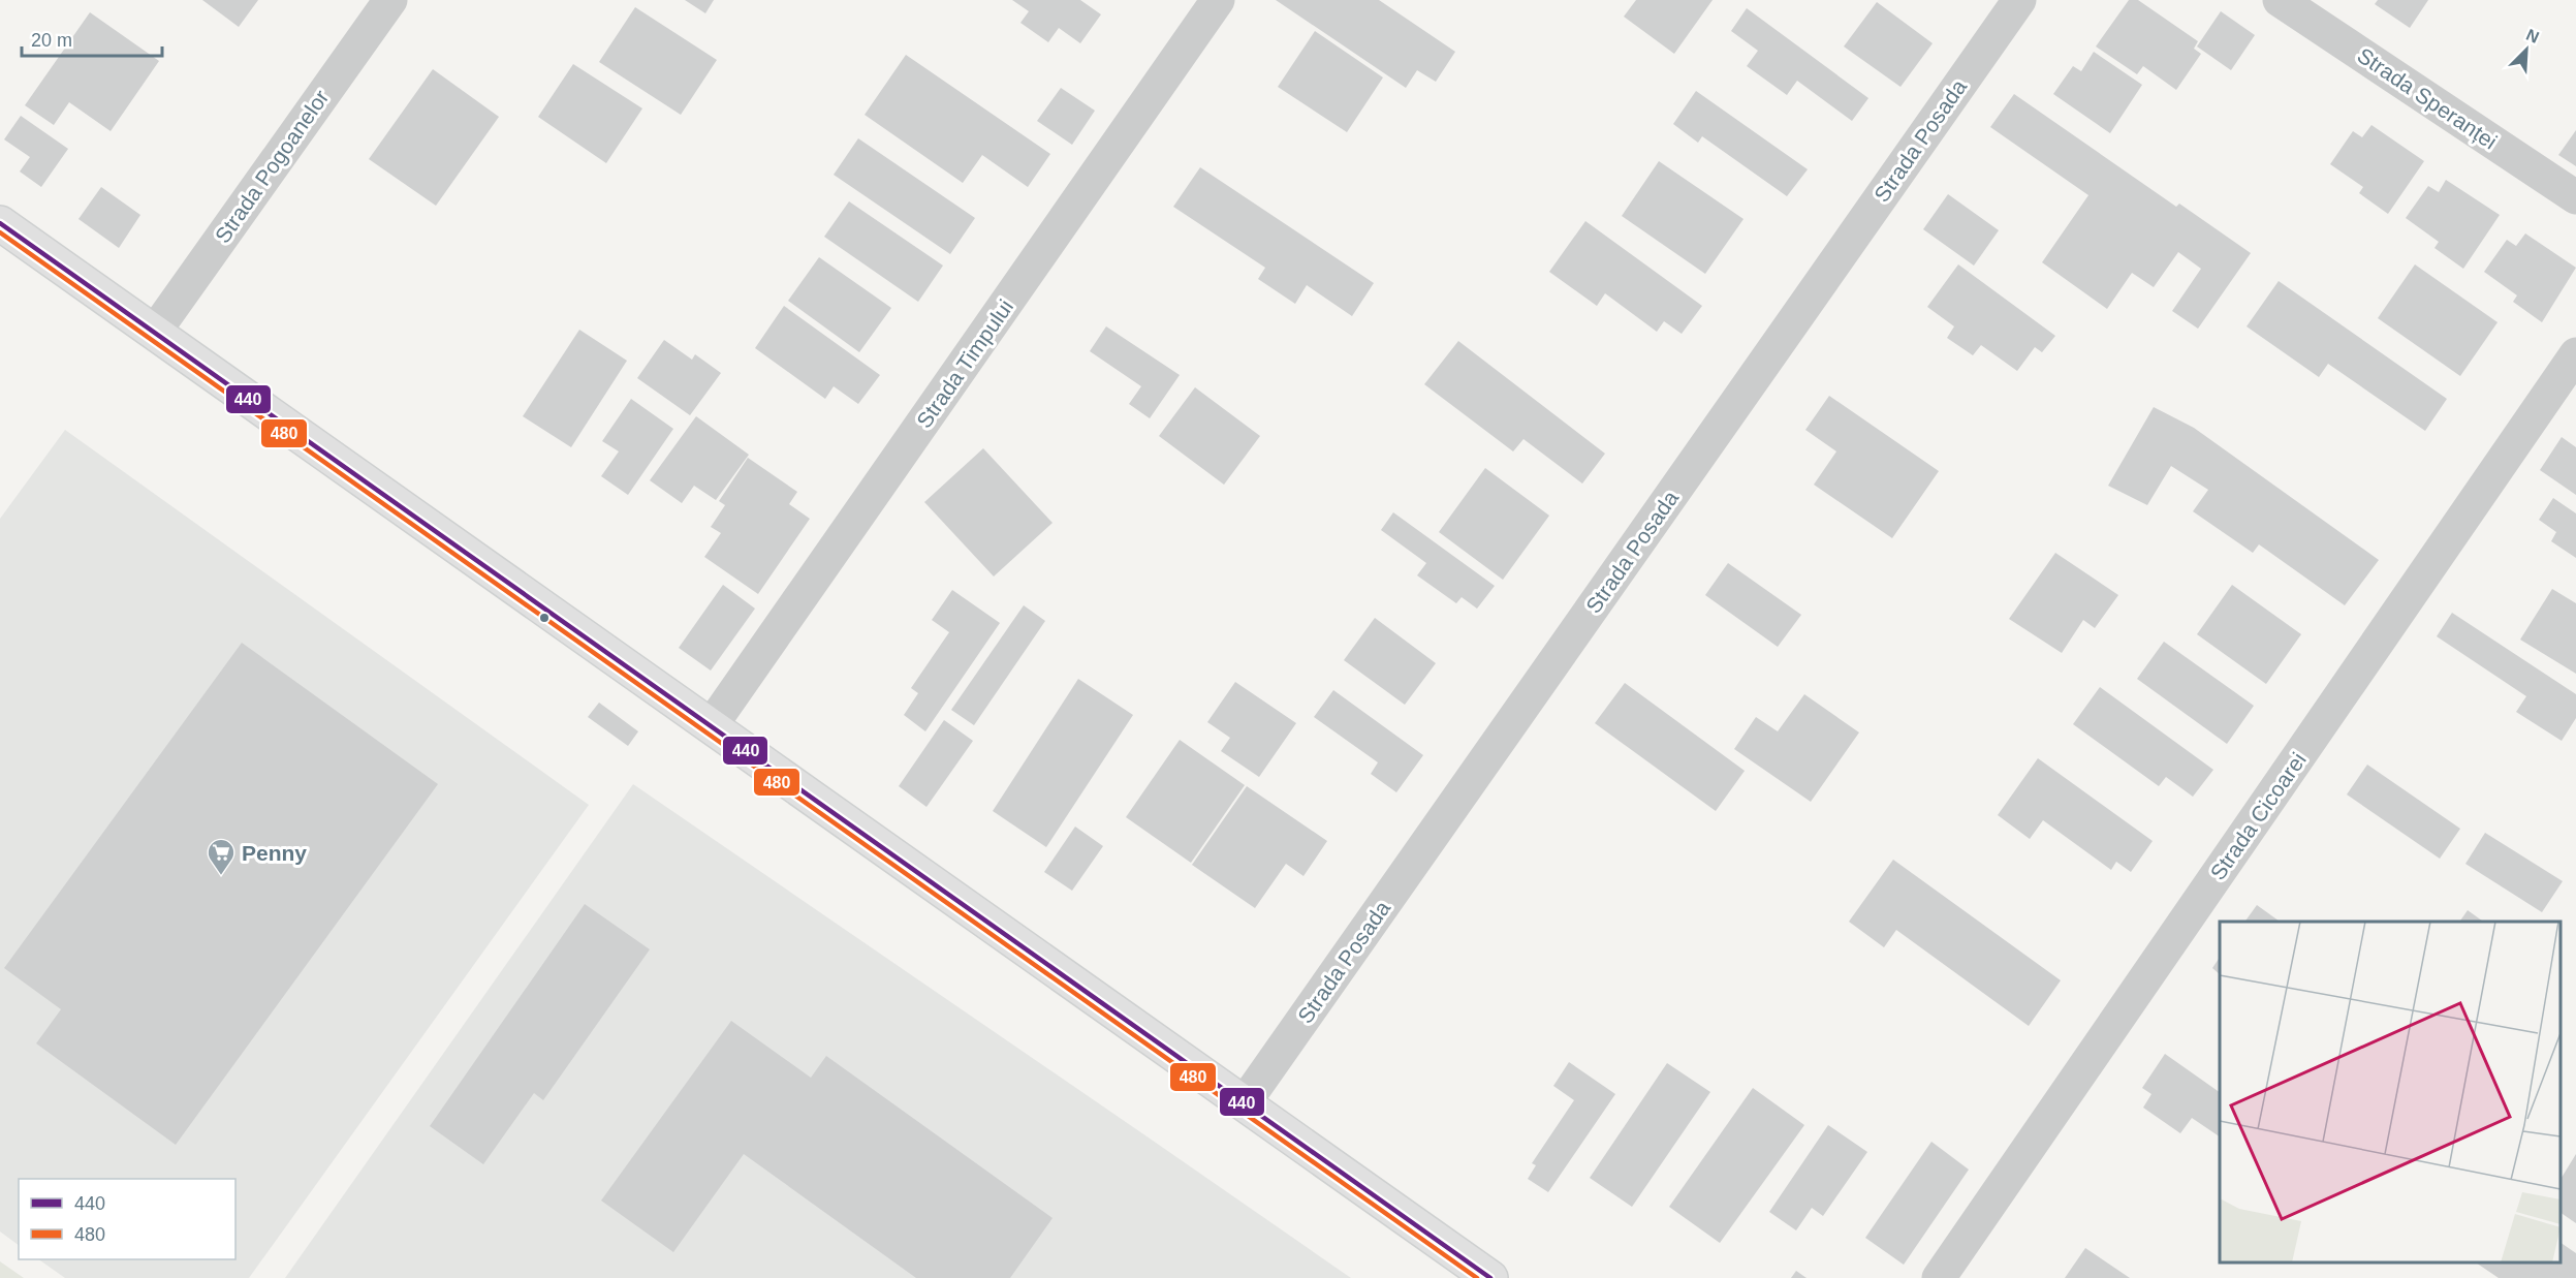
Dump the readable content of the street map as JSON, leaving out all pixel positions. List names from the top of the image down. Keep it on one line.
{"streets":{"street":["Strada Speranței","Strada Posada","Strada Pogoanelor","Strada Timpului","Strada Cicoarei"]},"places":{"supermarket":["Penny"]},"lines":["transit line 440","transit line 480"],"legend":["440","480"],"scale_bar":"20 m","north":"top right"}
